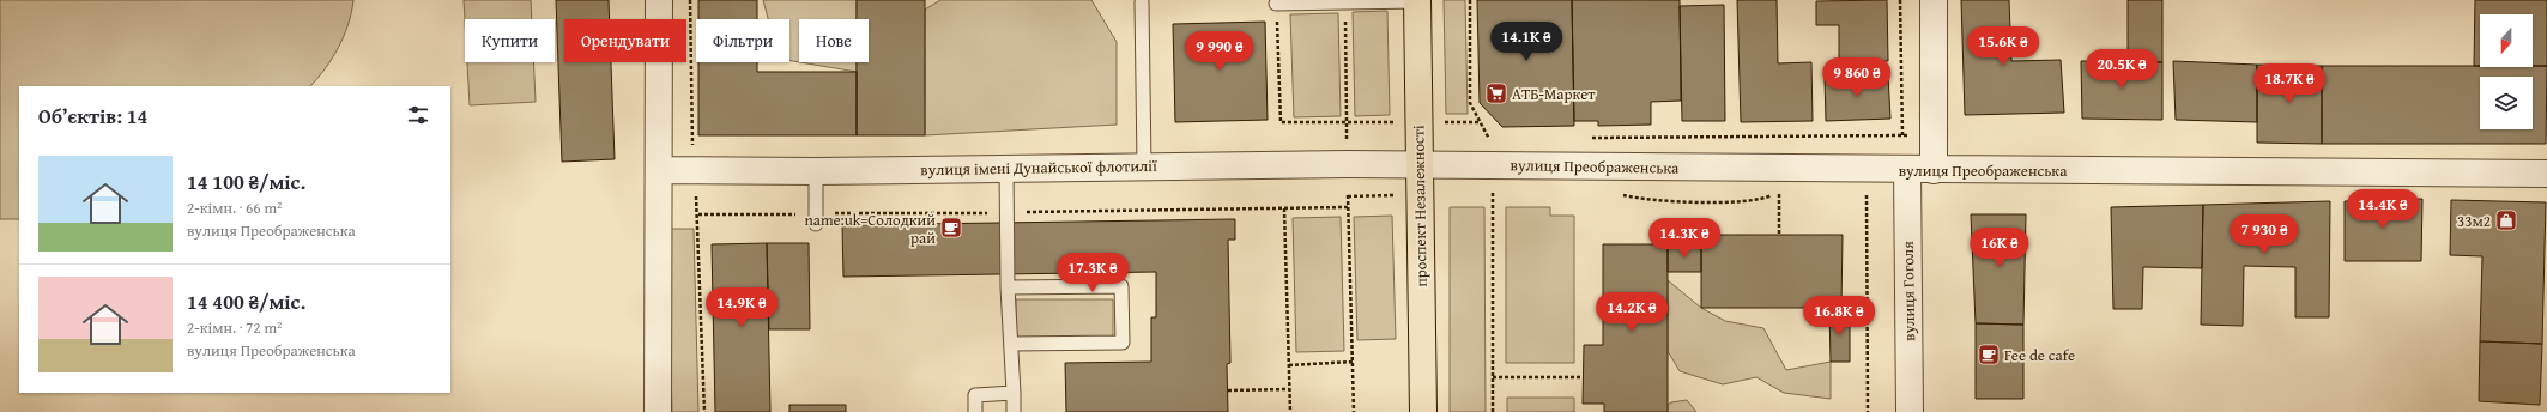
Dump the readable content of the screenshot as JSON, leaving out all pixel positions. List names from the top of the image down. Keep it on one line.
{"streets":{"main road":["проспект Незалежності"],"street":["вулиця Преображенська","вулиця імені Дунайської флотилії","вулиця Гоголя"]},"crossings":[["вулиця Преображенська","вулиця імені Дунайської флотилії"],["вулиця Преображенська","проспект Незалежності"],["вулиця Преображенська","вулиця Гоголя"],["вулиця імені Дунайської флотилії","проспект Незалежності"]],"places":{"supermarket":["АТБ-Маркет"],"shop":["33м2"],"cafe":["name:uk=Солодкий рай","Fee de cafe"]},"north":"bottom","page":{"chip":["Купити","Орендувати","Фільтри","Нове"],"price":["14.1K ₴","15.6K ₴","9 990 ₴","20.5K ₴","9 860 ₴","18.7K ₴","14.4K ₴","7 930 ₴","14.3K ₴","16K ₴","17.3K ₴","14.9K ₴","14.2K ₴","16.8K ₴"],"heading":"Об’єктів: 14","list":[{"name":"14 100 ₴/міс.","note":"2-кімн. · 66 m² · вулиця Преображенська"},{"name":"14 400 ₴/міс.","note":"2-кімн. · 72 m² · вулиця Преображенська"}]}}
